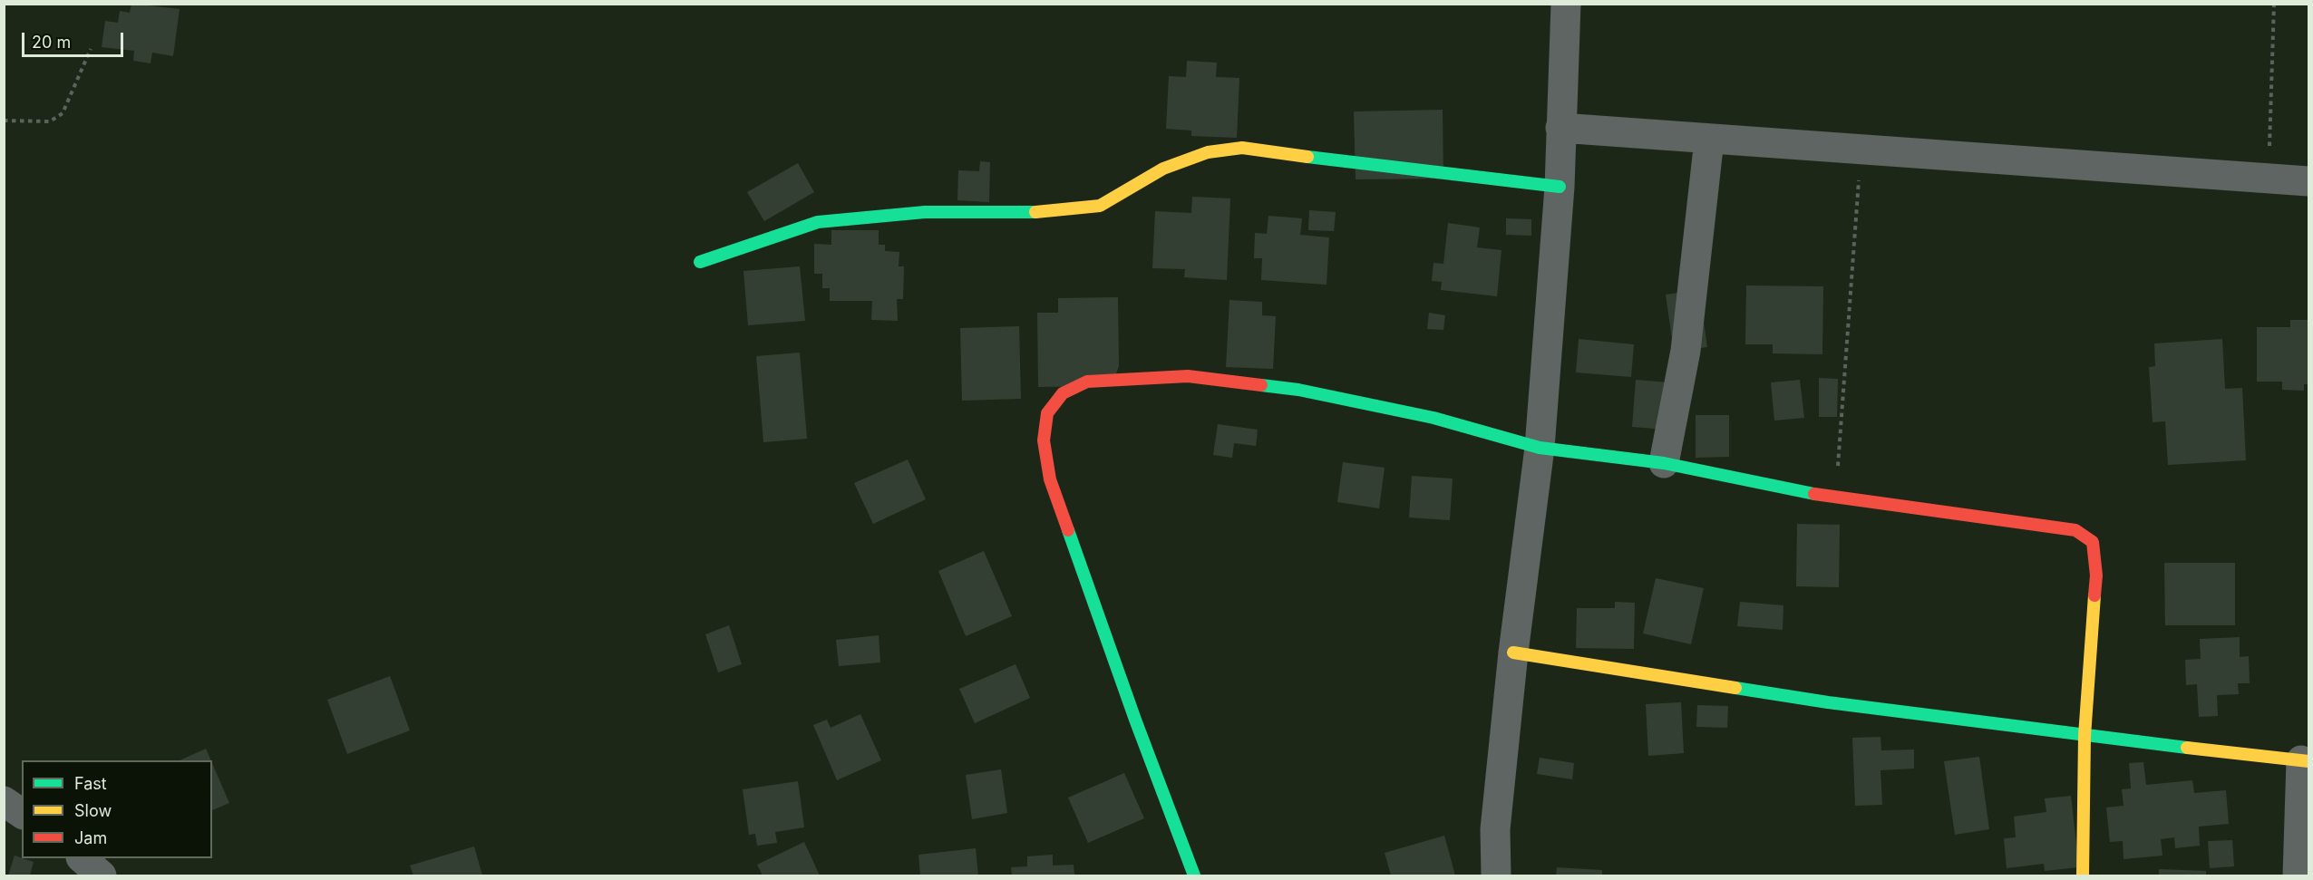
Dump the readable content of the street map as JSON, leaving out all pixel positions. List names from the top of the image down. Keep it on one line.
{"legend":["Fast","Slow","Jam"],"scale_bar":"20 m"}
